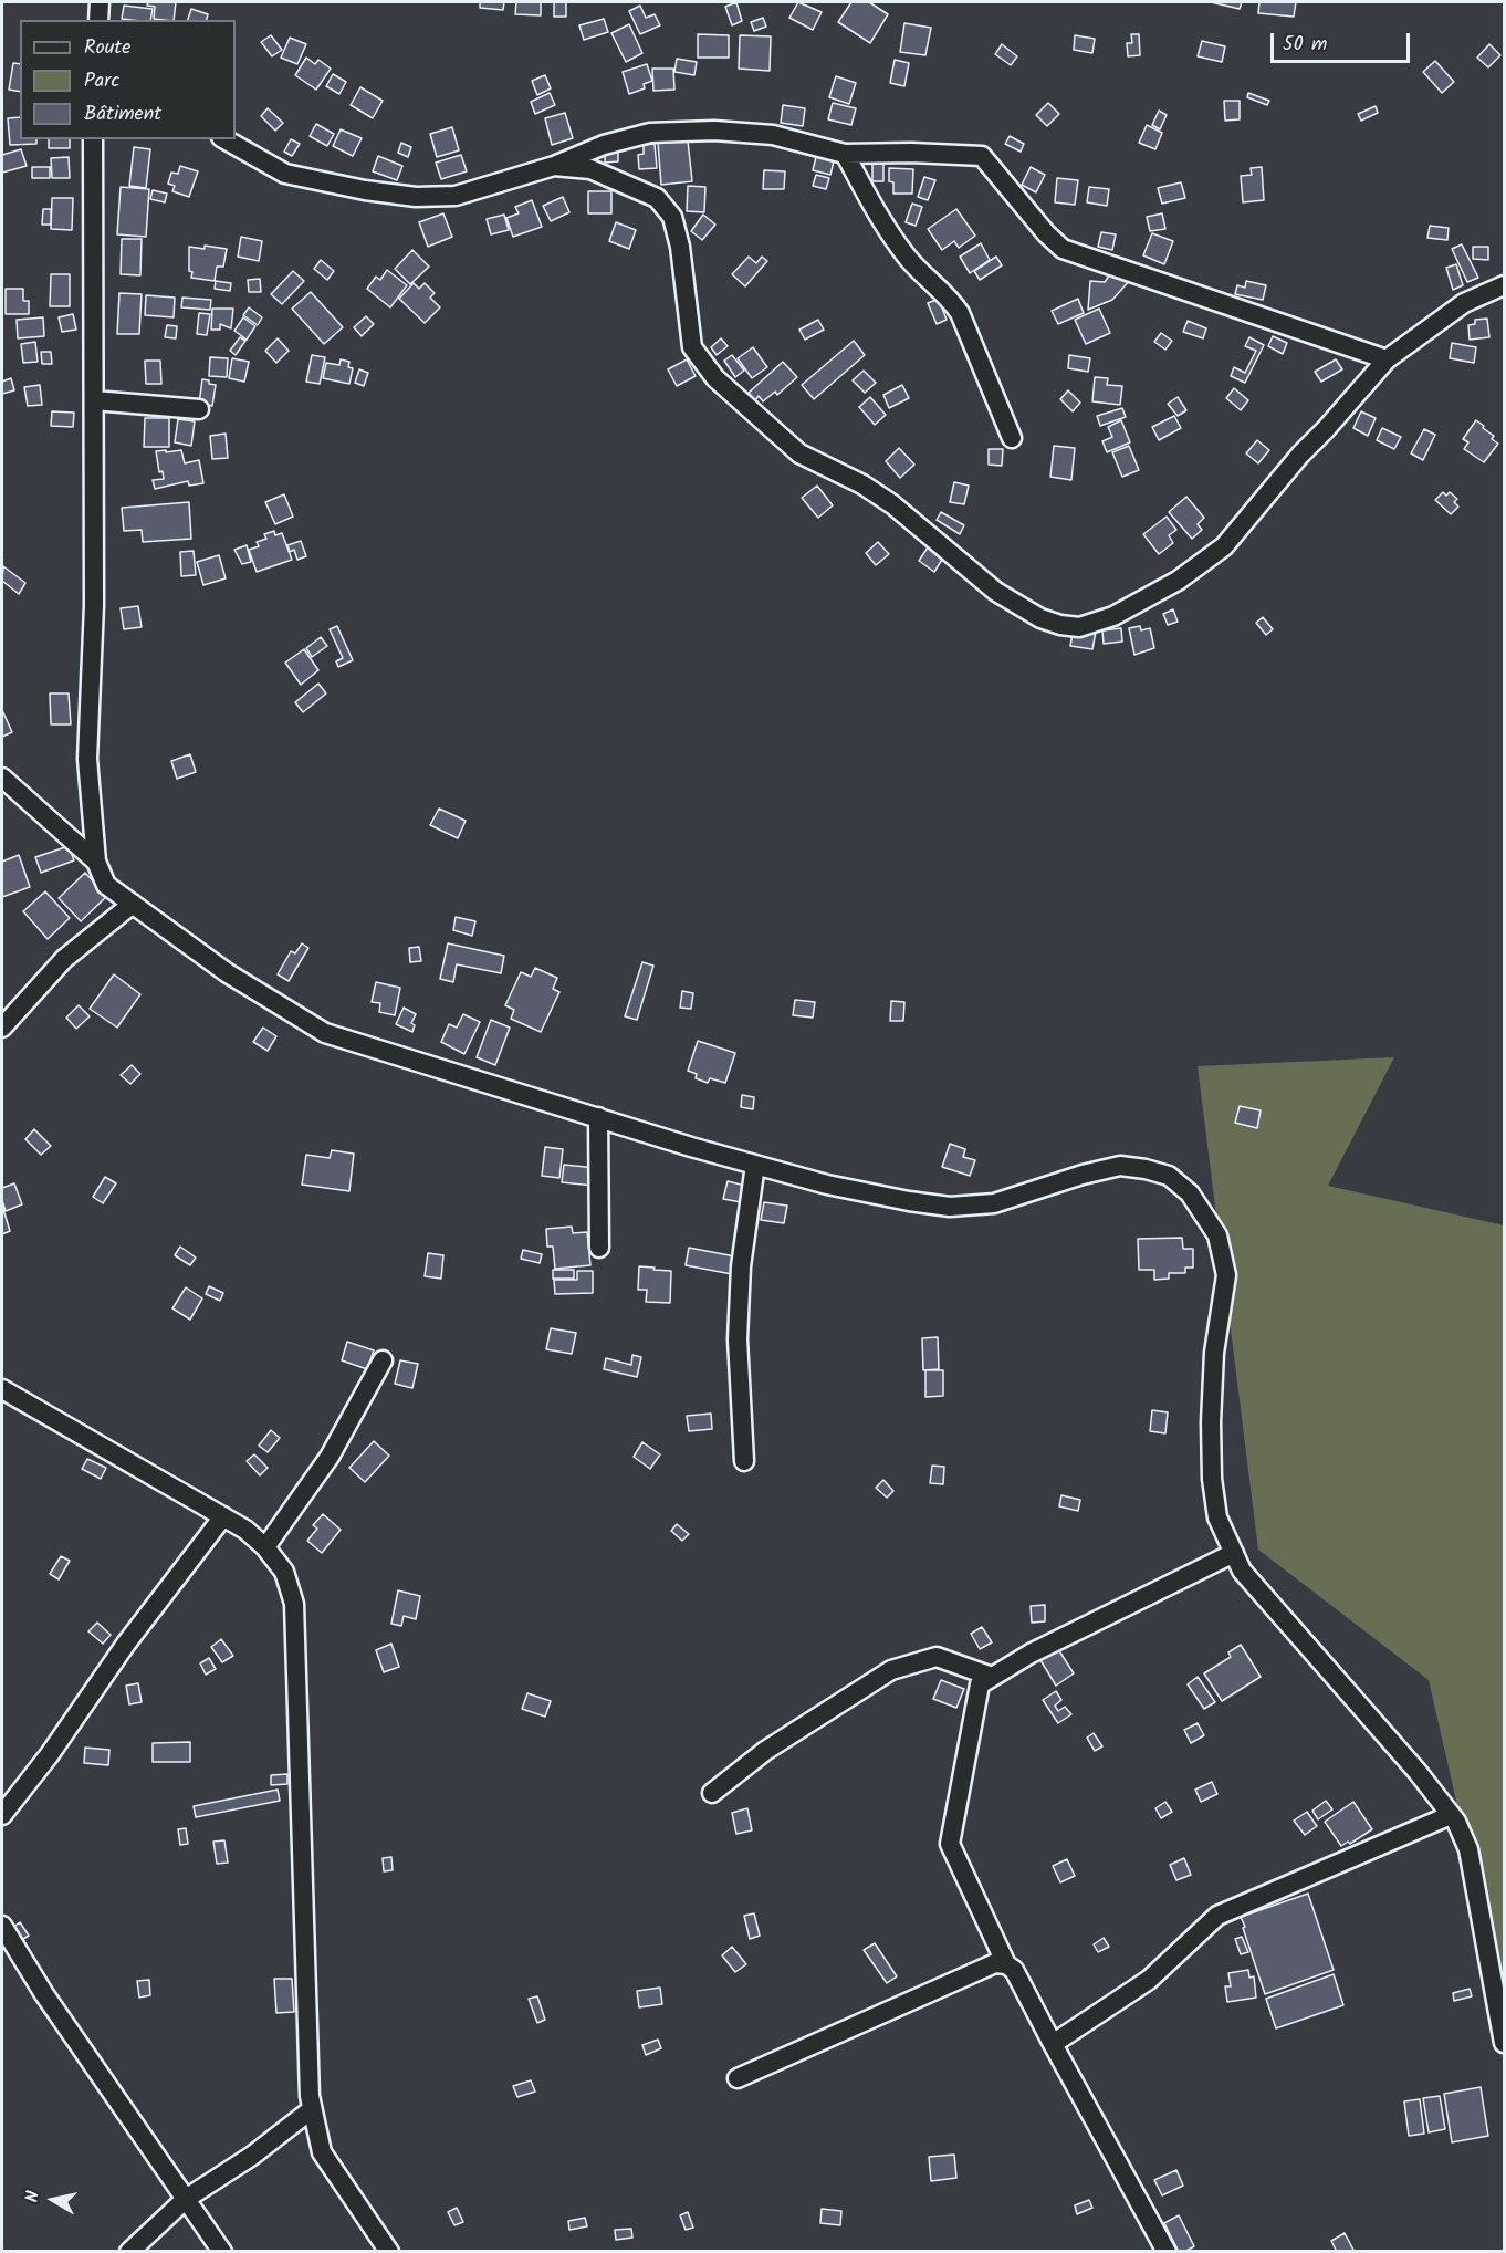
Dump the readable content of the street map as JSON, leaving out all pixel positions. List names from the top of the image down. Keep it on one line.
{"legend":["Route","Parc","Bâtiment"],"scale_bar":"50 m","north":"left"}
